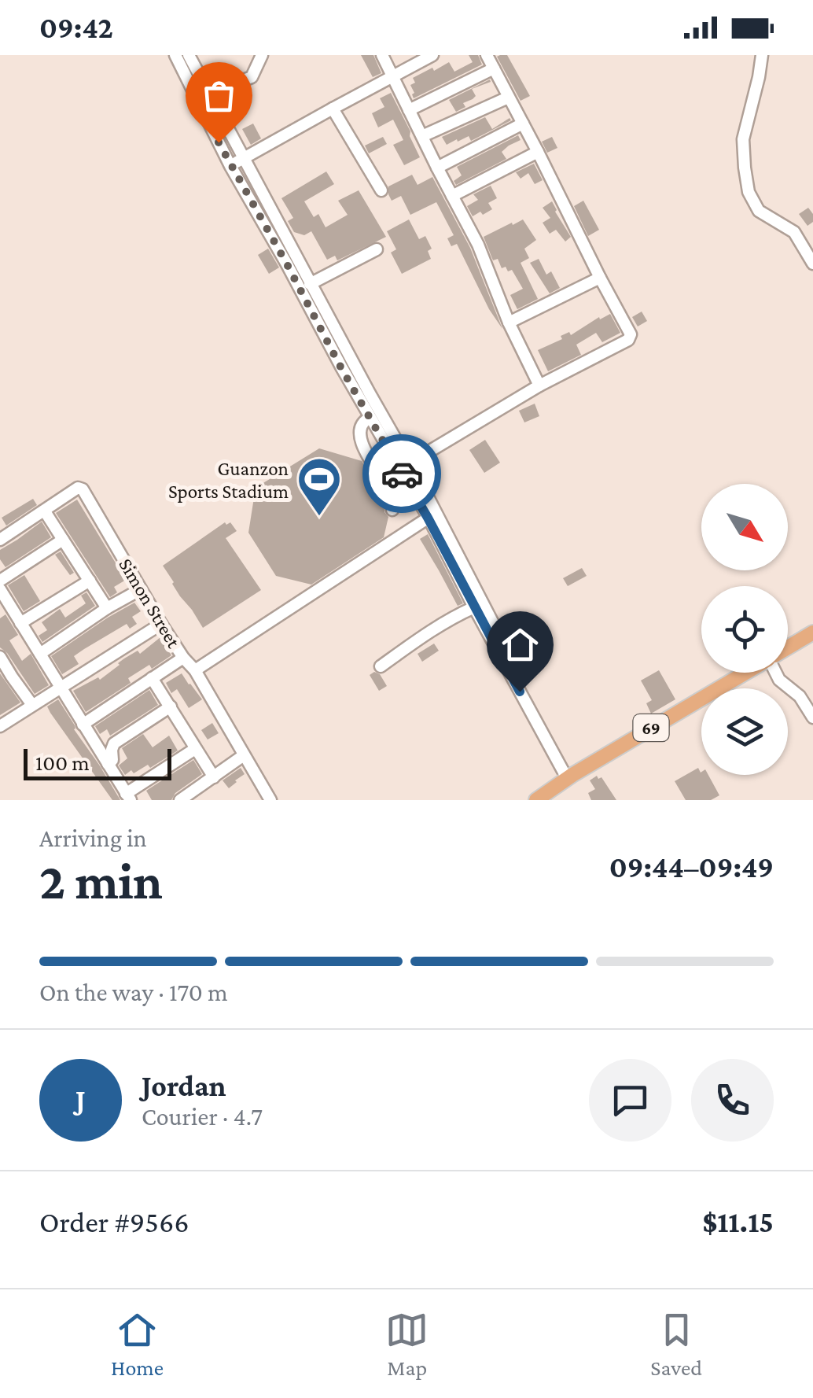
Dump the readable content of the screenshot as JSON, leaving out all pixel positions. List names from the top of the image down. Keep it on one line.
{"streets":{"main road":["69"],"street":["Simon Street"]},"places":{"sports":["Guanzon Sports Stadium"]},"scale_bar":"100 m","north":"bottom right","page":{"status":"09:42","scale":"100 m","heading":["2 min","Arriving in","09:44–09:49"],"panel":["Jordan","Courier · 4.7","Order #9566","$11.15"],"bar":"On the way · 170 m","round":"J","tabs":["Home","Map","Saved"]}}
